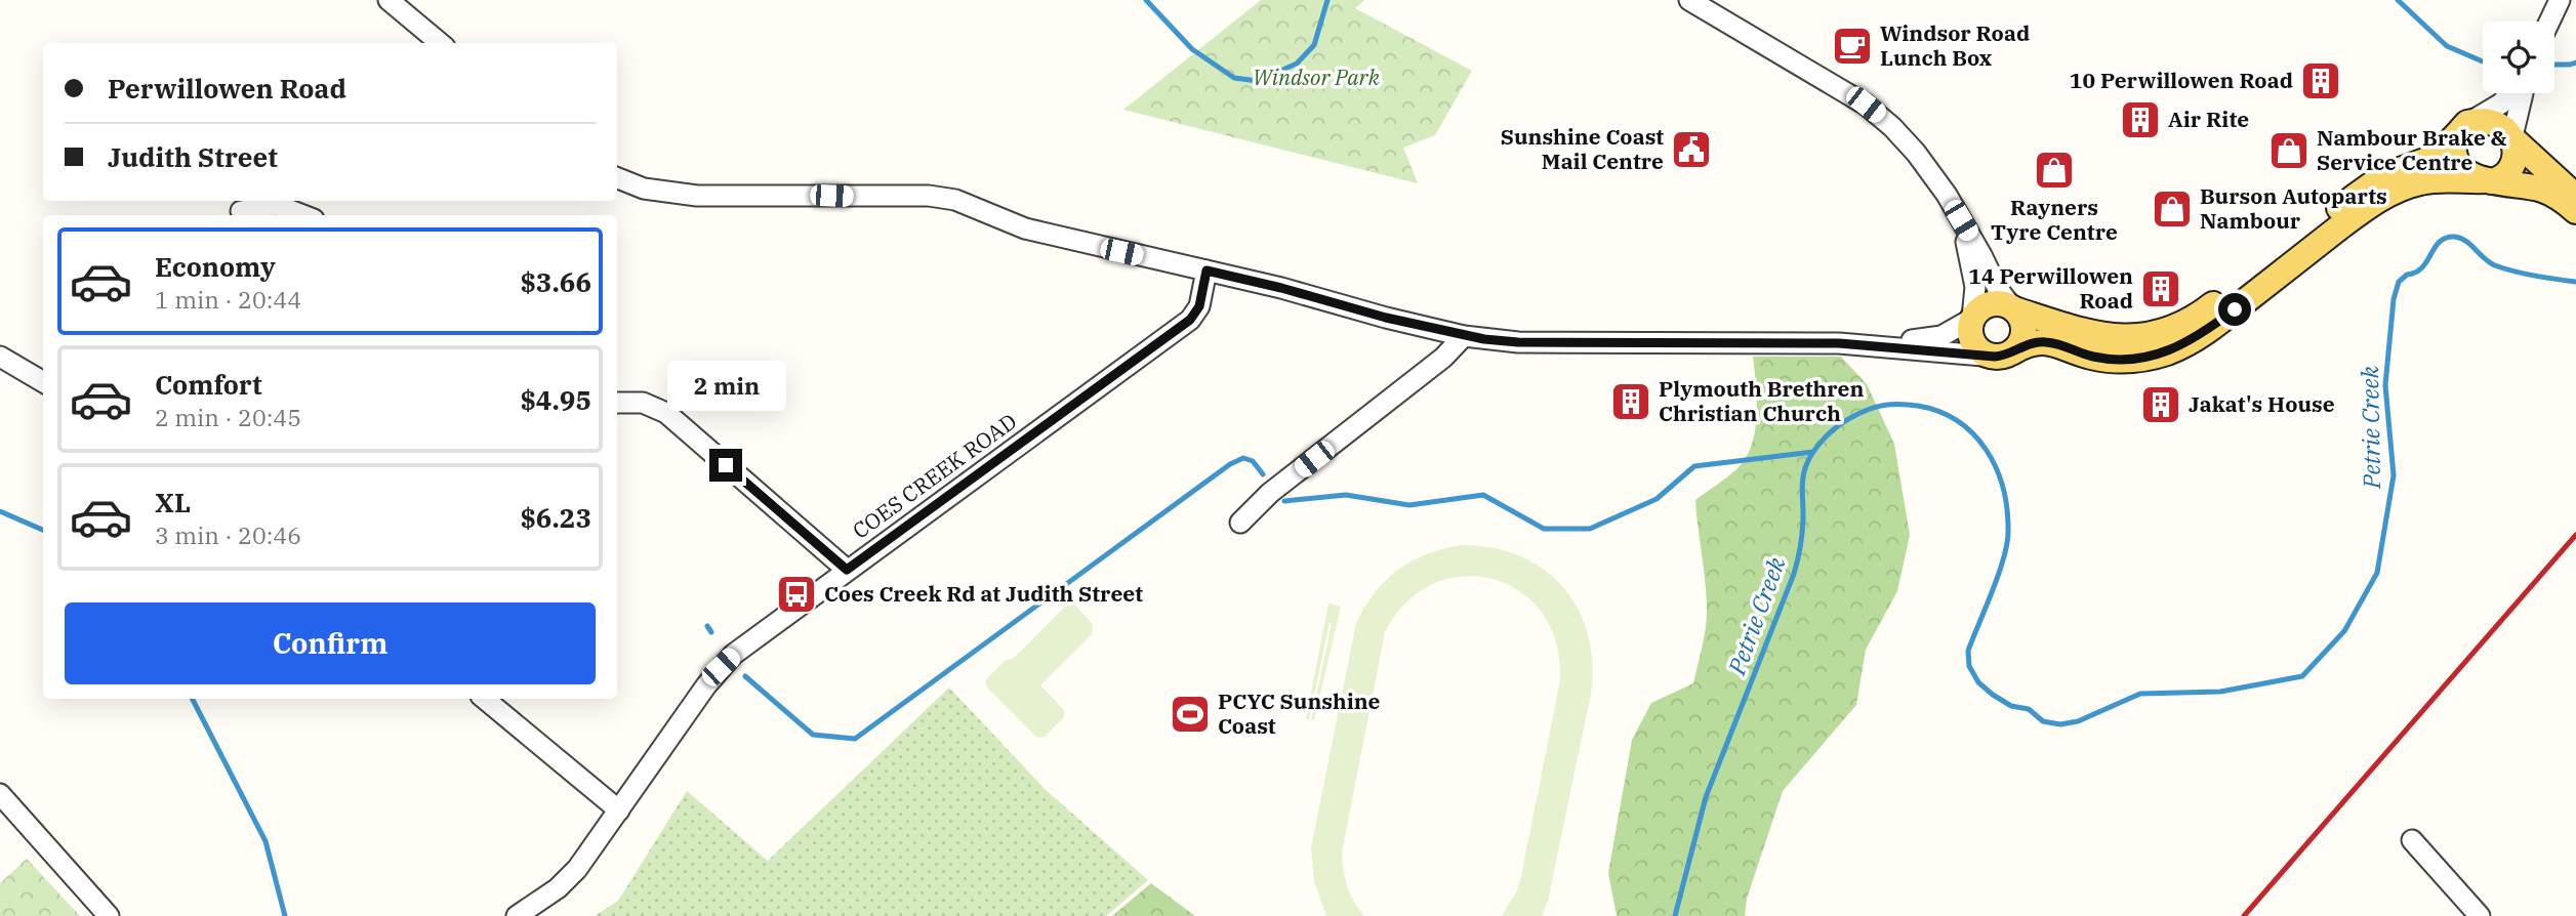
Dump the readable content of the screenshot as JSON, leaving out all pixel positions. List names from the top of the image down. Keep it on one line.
{"streets":{"street":["COES CREEK ROAD"]},"water":["Petrie Creek"],"parks":["Windsor Park"],"places":{"cafe":["Windsor Road Lunch Box"],"building":["10 Perwillowen Road","Air Rite","14 Perwillowen Road","Plymouth Brethren Christian Church","Jakat's House"],"public building":["Sunshine Coast Mail Centre"],"shop":["Nambour Brake & Service Centre","Rayners Tyre Centre","Burson Autoparts Nambour"],"bus stop":["Coes Creek Rd at Judith Street"],"sports":["PCYC Sunshine Coast"]},"page":{"banner":["Perwillowen Road","Judith Street"],"list":[{"name":"Economy","note":"1 min · 20:44","value":"$3.66"},{"name":"Comfort","note":"2 min · 20:45","value":"$4.95"},{"name":"XL","note":"3 min · 20:46","value":"$6.23"}],"bubble":"2 min","buttons":"Confirm"}}
